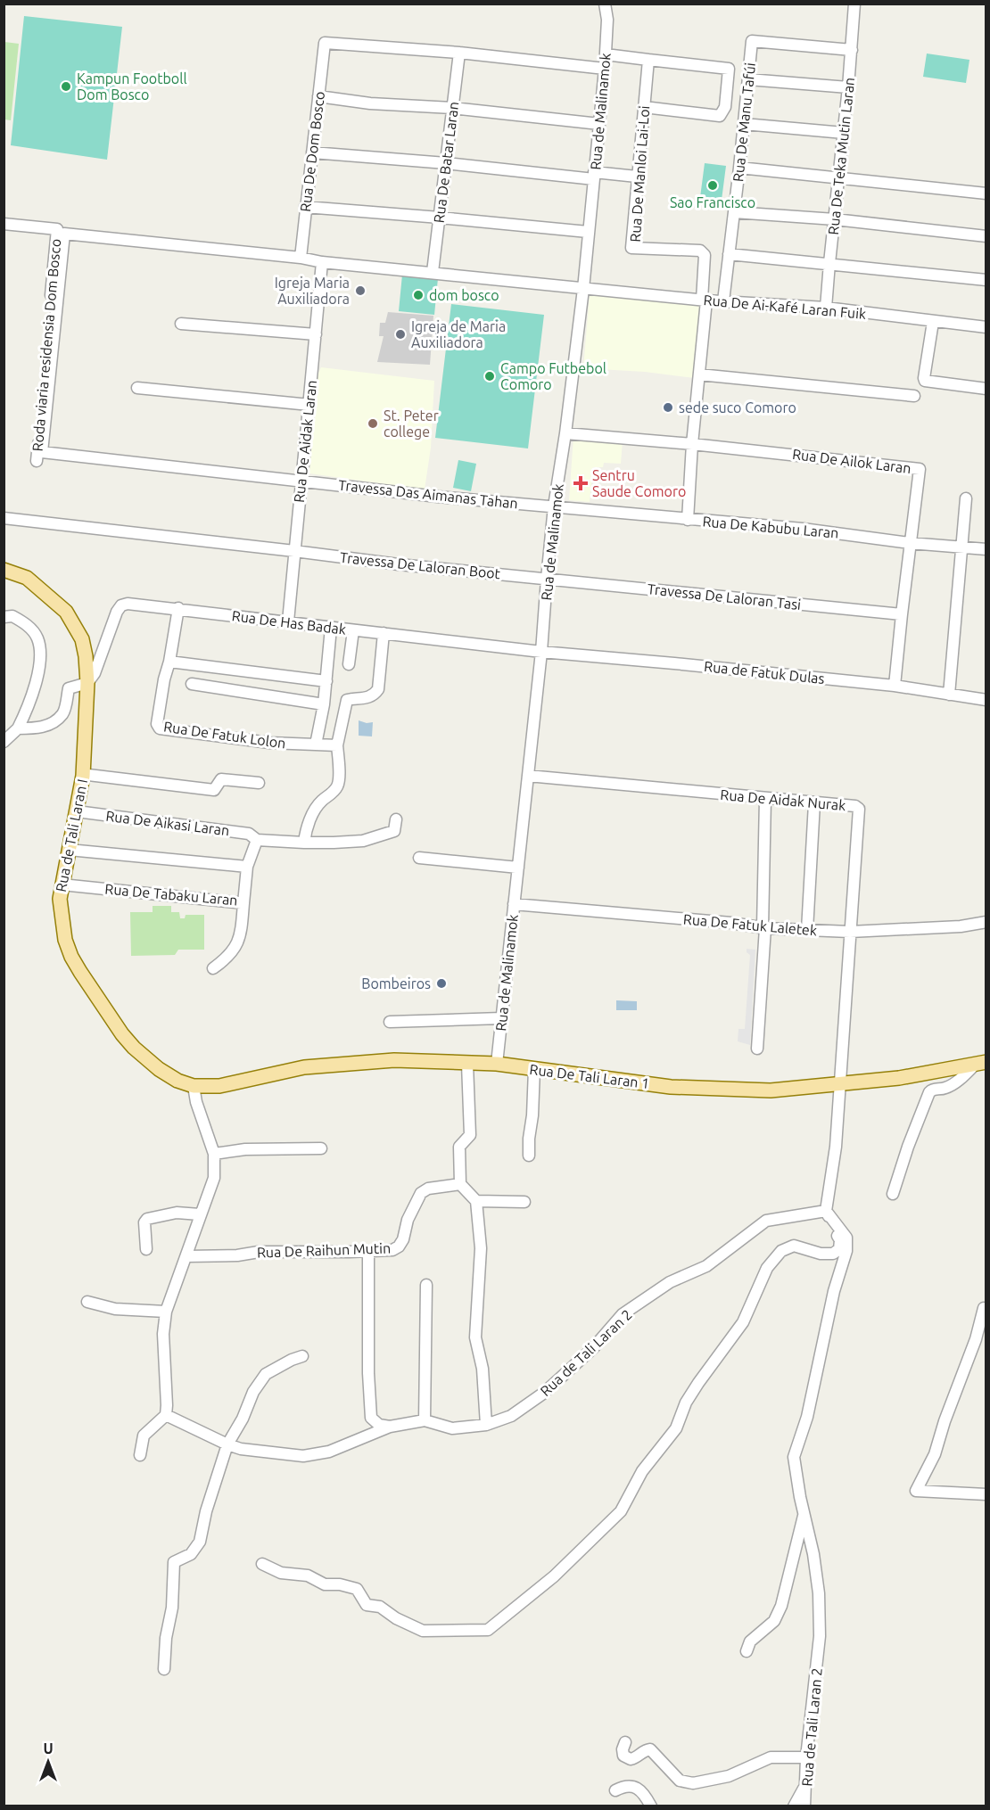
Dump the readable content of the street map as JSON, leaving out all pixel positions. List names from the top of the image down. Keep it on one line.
{"streets":{"main road":["Rua de Tali Laran I","Rua De Tali Laran 1"],"street":["Rua de Malinamok","Rua De Manu Tafúi","Rua De Dom Bosco","Rua De Teka Mutin Laran","Rua De Batar Laran","Rua De Manloi Lai-Loi","Rua De Ai-Kafé Laran Fuik","Roda viaria residensia Dom Bosco","Rua De Aidak Laran","Rua De Ailok Laran","Travessa Das Aimanas Tahan","Rua De Kabubu Laran","Travessa De Laloran Boot","Travessa De Laloran Tasi","Rua De Has Badak","Rua de Fatuk Dulas","Rua De Fatuk Lolon","Rua De Aidak Nurak","Rua De Aikasi Laran","Rua De Tabaku Laran","Rua De Fatuk Laletek","Rua De Raihun Mutin","Rua de Tali Laran 2"]},"crossings":[["Rua de Malinamok","Rua De Dom Bosco"],["Rua de Malinamok","Rua De Ai-Kafé Laran Fuik"],["Rua de Malinamok","Rua De Ailok Laran"],["Rua de Malinamok","Travessa Das Aimanas Tahan"],["Rua de Malinamok","Rua De Kabubu Laran"],["Rua de Malinamok","Travessa De Laloran Boot"],["Rua de Malinamok","Travessa De Laloran Tasi"],["Rua de Malinamok","Rua De Has Badak"],["Rua de Malinamok","Rua de Fatuk Dulas"],["Rua de Malinamok","Rua De Aidak Nurak"],["Rua de Malinamok","Rua De Fatuk Laletek"],["Rua de Malinamok","Rua De Tali Laran 1"],["Rua De Manu Tafúi","Rua De Teka Mutin Laran"],["Rua De Manu Tafúi","Rua De Ai-Kafé Laran Fuik"],["Rua De Dom Bosco","Rua De Batar Laran"],["Rua De Dom Bosco","Travessa Das Aimanas Tahan"],["Rua De Teka Mutin Laran","Rua De Ai-Kafé Laran Fuik"],["Rua De Manloi Lai-Loi","Rua De Ai-Kafé Laran Fuik"],["Rua De Aidak Laran","Travessa Das Aimanas Tahan"],["Rua De Aidak Laran","Travessa De Laloran Boot"],["Rua De Aidak Laran","Rua De Has Badak"],["Rua De Ailok Laran","Rua De Kabubu Laran"],["Rua De Ailok Laran","Travessa De Laloran Tasi"],["Rua De Ailok Laran","Rua de Fatuk Dulas"],["Travessa Das Aimanas Tahan","Rua De Kabubu Laran"],["Travessa De Laloran Boot","Travessa De Laloran Tasi"],["Rua De Has Badak","Rua de Fatuk Dulas"],["Rua De Has Badak","Rua De Fatuk Lolon"],["Rua De Has Badak","Rua de Tali Laran I"],["Rua De Aidak Nurak","Rua De Fatuk Laletek"],["Rua De Aidak Nurak","Rua De Tali Laran 1"],["Rua De Aidak Nurak","Rua de Tali Laran 2"],["Rua De Aikasi Laran","Rua de Tali Laran I"],["Rua De Aikasi Laran","Rua De Tabaku Laran"],["Rua de Tali Laran I","Rua De Tabaku Laran"],["Rua de Tali Laran I","Rua De Tali Laran 1"]],"places":{"other":["Kampun Footboll Dom Bosco","Sao Francisco","Igreja Maria Auxiliadora","dom bosco","Igreja de Maria Auxiliadora","Campo Futbebol Comoro","sede suco Comoro","St. Peter college","Bombeiros"],"health":["Sentru Saude Comoro"]},"north":"top"}
